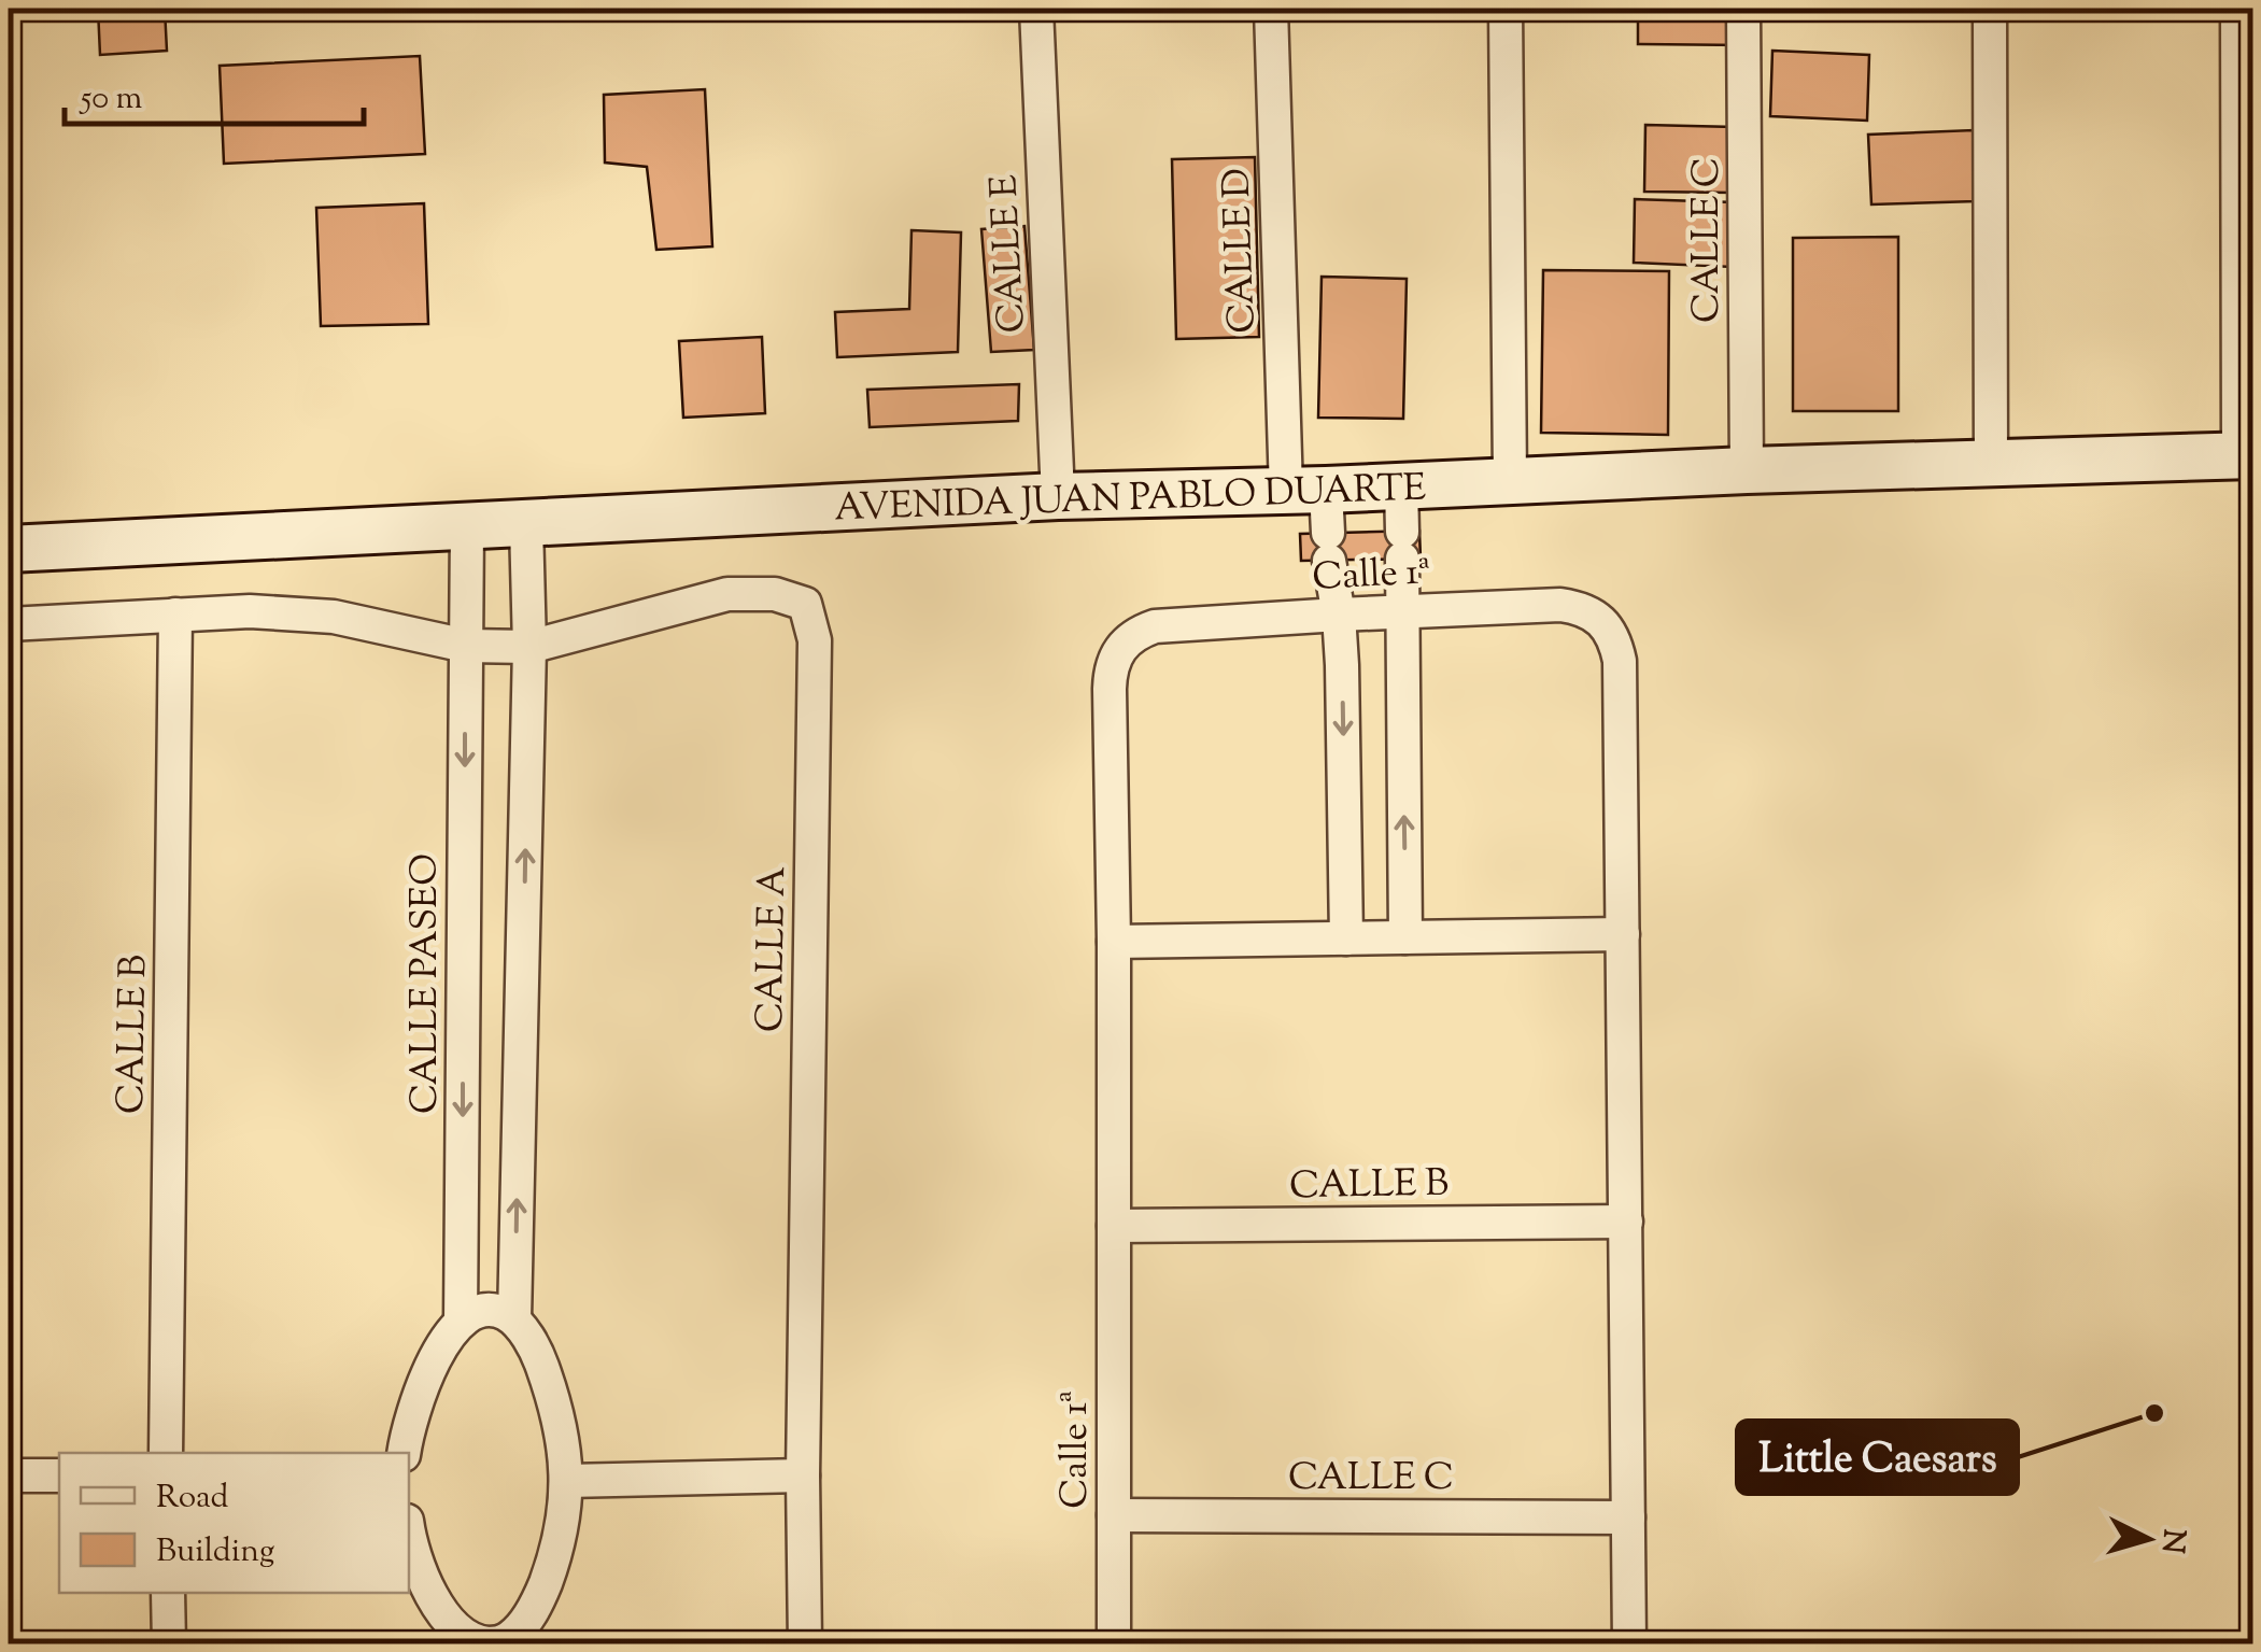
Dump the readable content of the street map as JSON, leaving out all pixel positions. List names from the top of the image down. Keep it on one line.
{"streets":{"street":["CALLE C","CALLE D","CALLE E","AVENIDA JUAN PABLO DUARTE","Calle 1ª","CALLE A","CALLE PASEO","CALLE B"]},"crossings":[["CALLE C","AVENIDA JUAN PABLO DUARTE"],["CALLE C","Calle 1ª"],["CALLE D","AVENIDA JUAN PABLO DUARTE"],["CALLE D","Calle 1ª"],["CALLE E","AVENIDA JUAN PABLO DUARTE"],["AVENIDA JUAN PABLO DUARTE","CALLE PASEO"],["Calle 1ª","CALLE B"],["CALLE A","CALLE PASEO"]],"places":["Little Caesars"],"legend":["Road","Building"],"scale_bar":"50 m","north":"right"}
